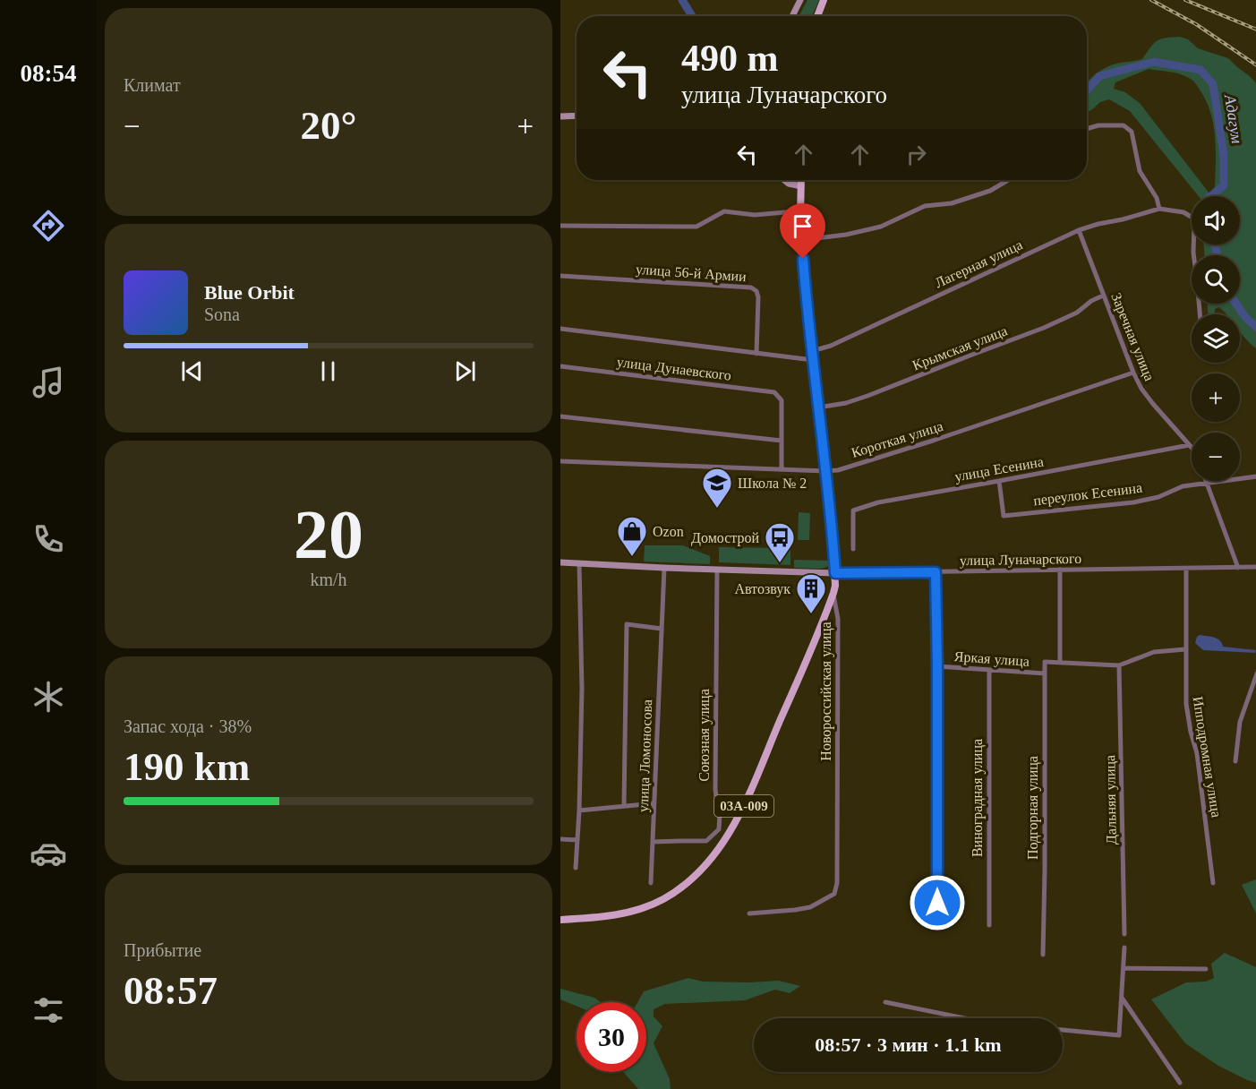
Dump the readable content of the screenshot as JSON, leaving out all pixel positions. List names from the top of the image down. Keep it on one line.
{"streets":{"main road":["улица Луначарского","Новороссийская улица","03А-009"],"street":["Лагерная улица","улица 56-й Армии","Заречная улица","Крымская улица","улица Дунаевского","Короткая улица","улица Есенина","переулок Есенина","Яркая улица","Союзная улица","улица Ломоносова","Ипподромная улица","Виноградная улица","Дальняя улица","Подгорная улица"]},"crossings":[["Лагерная улица","Заречная улица"],["Лагерная улица","Новороссийская улица"],["Заречная улица","Крымская улица"],["Заречная улица","Короткая улица"],["Заречная улица","улица Есенина"],["Заречная улица","переулок Есенина"],["Заречная улица","улица Луначарского"],["Крымская улица","Новороссийская улица"],["Короткая улица","Новороссийская улица"],["улица Есенина","переулок Есенина"],["улица Луначарского","Новороссийская улица"],["улица Луначарского","Союзная улица"],["улица Луначарского","улица Ломоносова"],["улица Луначарского","Ипподромная улица"],["Яркая улица","Ипподромная улица"],["Яркая улица","Виноградная улица"],["Яркая улица","Дальняя улица"],["Яркая улица","Подгорная улица"],["Новороссийская улица","03А-009"],["Союзная улица","улица Ломоносова"]],"water":["Адагум"],"places":{"school or university":["Школа № 2"],"shop":["Ozon"],"bus stop":["Домострой"],"building":["Автозвук"]},"page":{"tabs":"08:54","tile":["Климат",["20","km/h"],["Запас хода · 38%","190 km"],["Прибытие","08:57"]],"turn":["490 m","улица Луначарского"],"heat":["−","20°","+"],"map_buttons":["+","−"],"song":["Blue Orbit","Sona"],"limit":"30","trip":"08:57 · 3 мин · 1.1 km"}}
